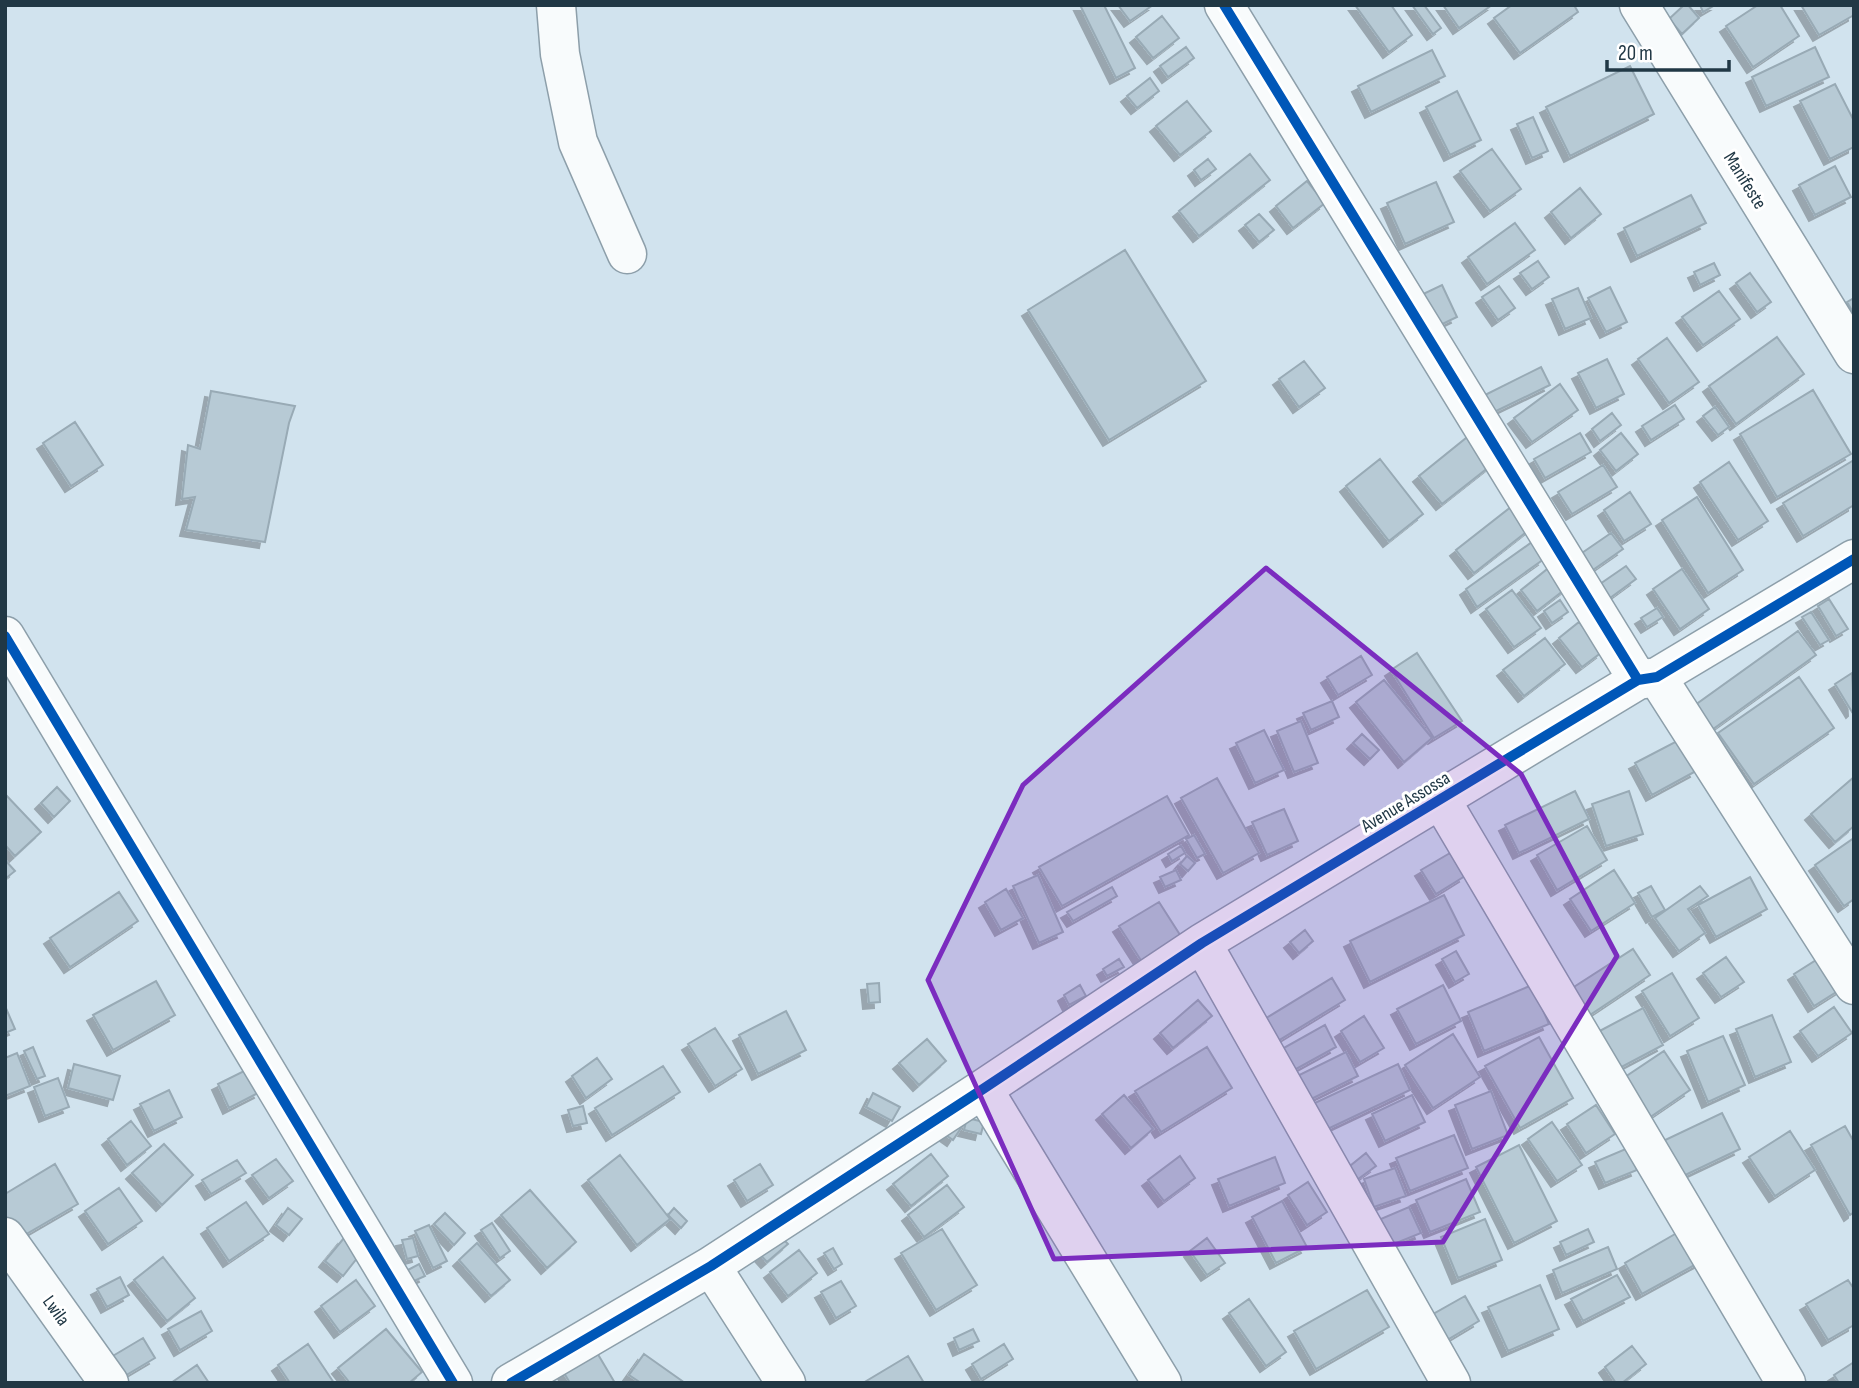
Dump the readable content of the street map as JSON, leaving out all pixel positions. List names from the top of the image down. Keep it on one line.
{"streets":{"street":["Manifeste","Avenue Assossa","Lwila"]},"scale_bar":"20 m"}
